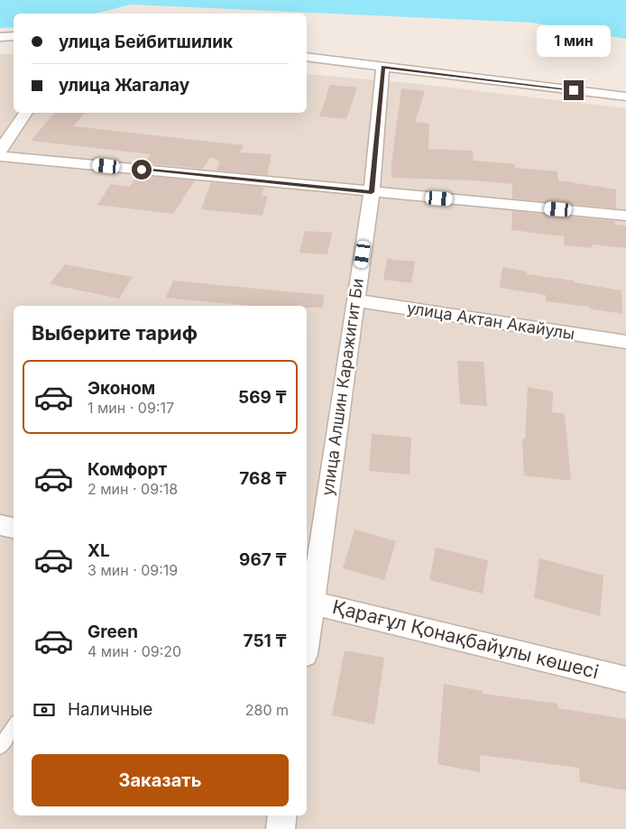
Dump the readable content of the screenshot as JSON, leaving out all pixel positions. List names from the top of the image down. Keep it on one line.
{"streets":{"street":["улица Актан Акайулы","улица Алшин Каражигит Би","Қарағұл Қонақбайұлы көшесі"]},"crossings":[["улица Актан Акайулы","улица Алшин Каражигит Би"],["улица Алшин Каражигит Би","Қарағұл Қонақбайұлы көшесі"]],"page":{"banner":["улица Бейбитшилик","улица Жагалау"],"bubble":"1 мин","heading":"Выберите тариф","list":[{"name":"Эконом","note":"1 мин · 09:17","value":"569 ₸"},{"name":"Комфорт","note":"2 мин · 09:18","value":"768 ₸"},{"name":"XL","note":"3 мин · 09:19","value":"967 ₸"},{"name":"Green","note":"4 мин · 09:20","value":"751 ₸"}],"pay":["Наличные","280 m"],"buttons":"Заказать"}}
